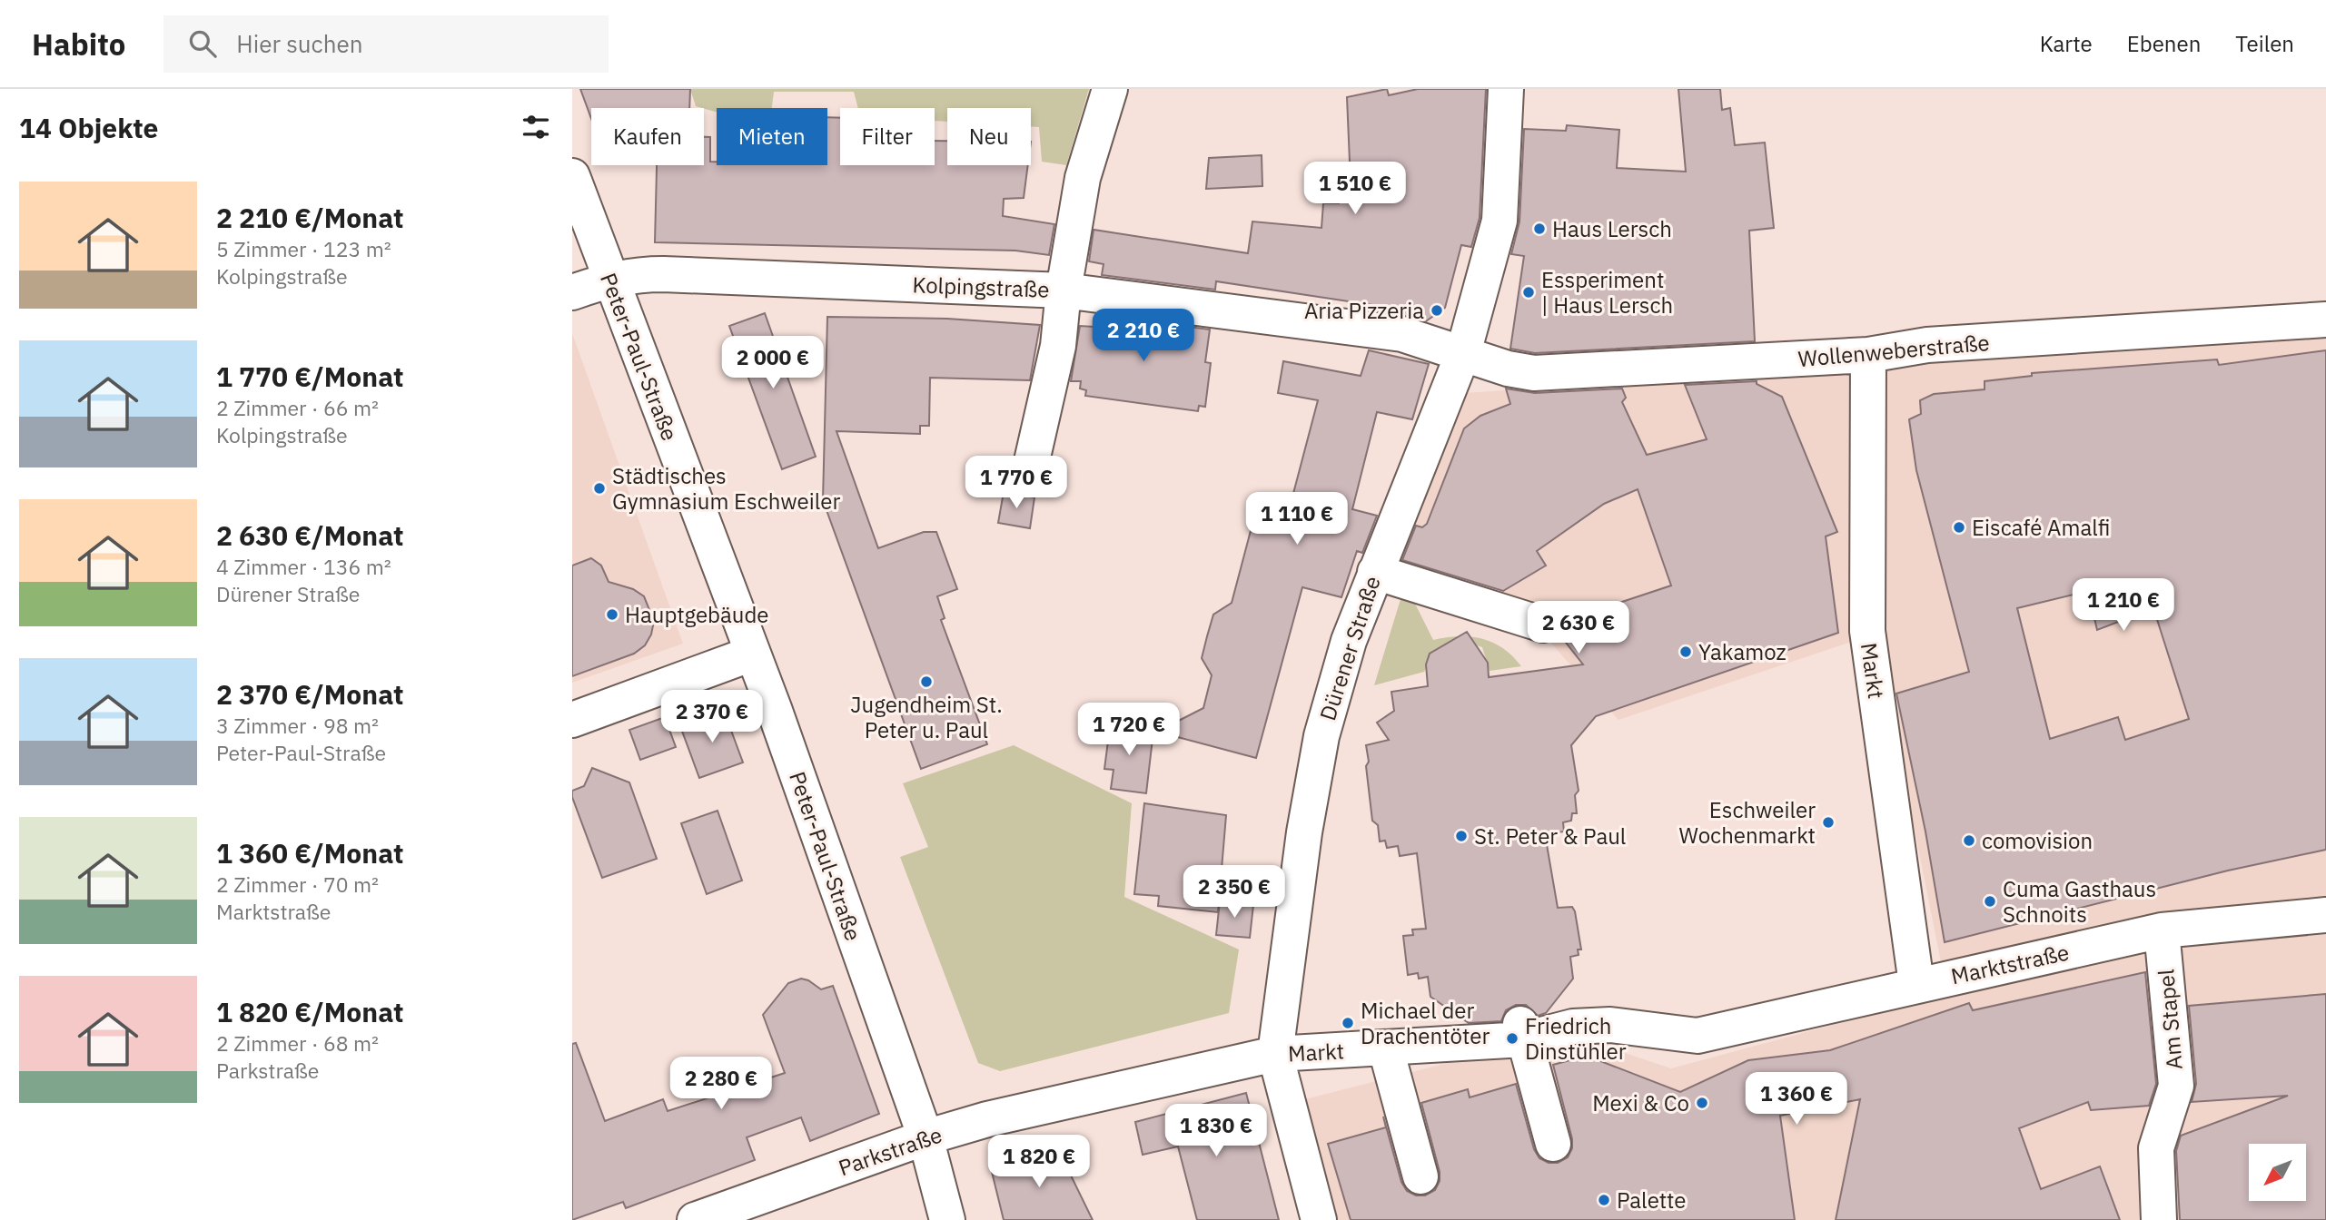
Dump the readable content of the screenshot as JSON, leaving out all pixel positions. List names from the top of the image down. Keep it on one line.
{"streets":{"street":["Kolpingstraße","Wollenweberstraße","Peter-Paul-Straße","Dürener Straße","Markt","Marktstraße","Am Stapel","Parkstraße"]},"crossings":[["Kolpingstraße","Wollenweberstraße"],["Kolpingstraße","Peter-Paul-Straße"],["Kolpingstraße","Dürener Straße"],["Wollenweberstraße","Dürener Straße"],["Wollenweberstraße","Markt"],["Peter-Paul-Straße","Parkstraße"],["Dürener Straße","Markt"],["Dürener Straße","Parkstraße"],["Markt","Marktstraße"],["Markt","Parkstraße"],["Marktstraße","Am Stapel"]],"places":["Haus Lersch","Essperiment | Haus Lersch","Aria Pizzeria","Städtisches Gymnasium Eschweiler","Eiscafé Amalfi","Hauptgebäude","Yakamoz","Jugendheim St. Peter u. Paul","Eschweiler Wochenmarkt","St. Peter & Paul","comovision","Cuma Gasthaus Schnoits","Michael der Drachentöter","Friedrich Dinstühler","Mexi & Co","Palette"],"north":"bottom left","page":{"header":"Habito","search":"Hier suchen","nav":["Karte","Ebenen","Teilen"],"heading":"14 Objekte","chip":["Kaufen","Mieten","Filter","Neu"],"price":["1 510 €","2 210 €","2 000 €","1 770 €","1 110 €","1 210 €","2 630 €","2 370 €","1 720 €","2 350 €","2 280 €","1 360 €","1 830 €","1 820 €"],"list":[{"name":"2 210 €/Monat","note":"5 Zimmer · 123 m² · Kolpingstraße"},{"name":"1 770 €/Monat","note":"2 Zimmer · 66 m² · Kolpingstraße"},{"name":"2 630 €/Monat","note":"4 Zimmer · 136 m² · Dürener Straße"},{"name":"2 370 €/Monat","note":"3 Zimmer · 98 m² · Peter-Paul-Straße"},{"name":"1 360 €/Monat","note":"2 Zimmer · 70 m² · Marktstraße"},{"name":"1 820 €/Monat","note":"2 Zimmer · 68 m² · Parkstraße"}]}}
